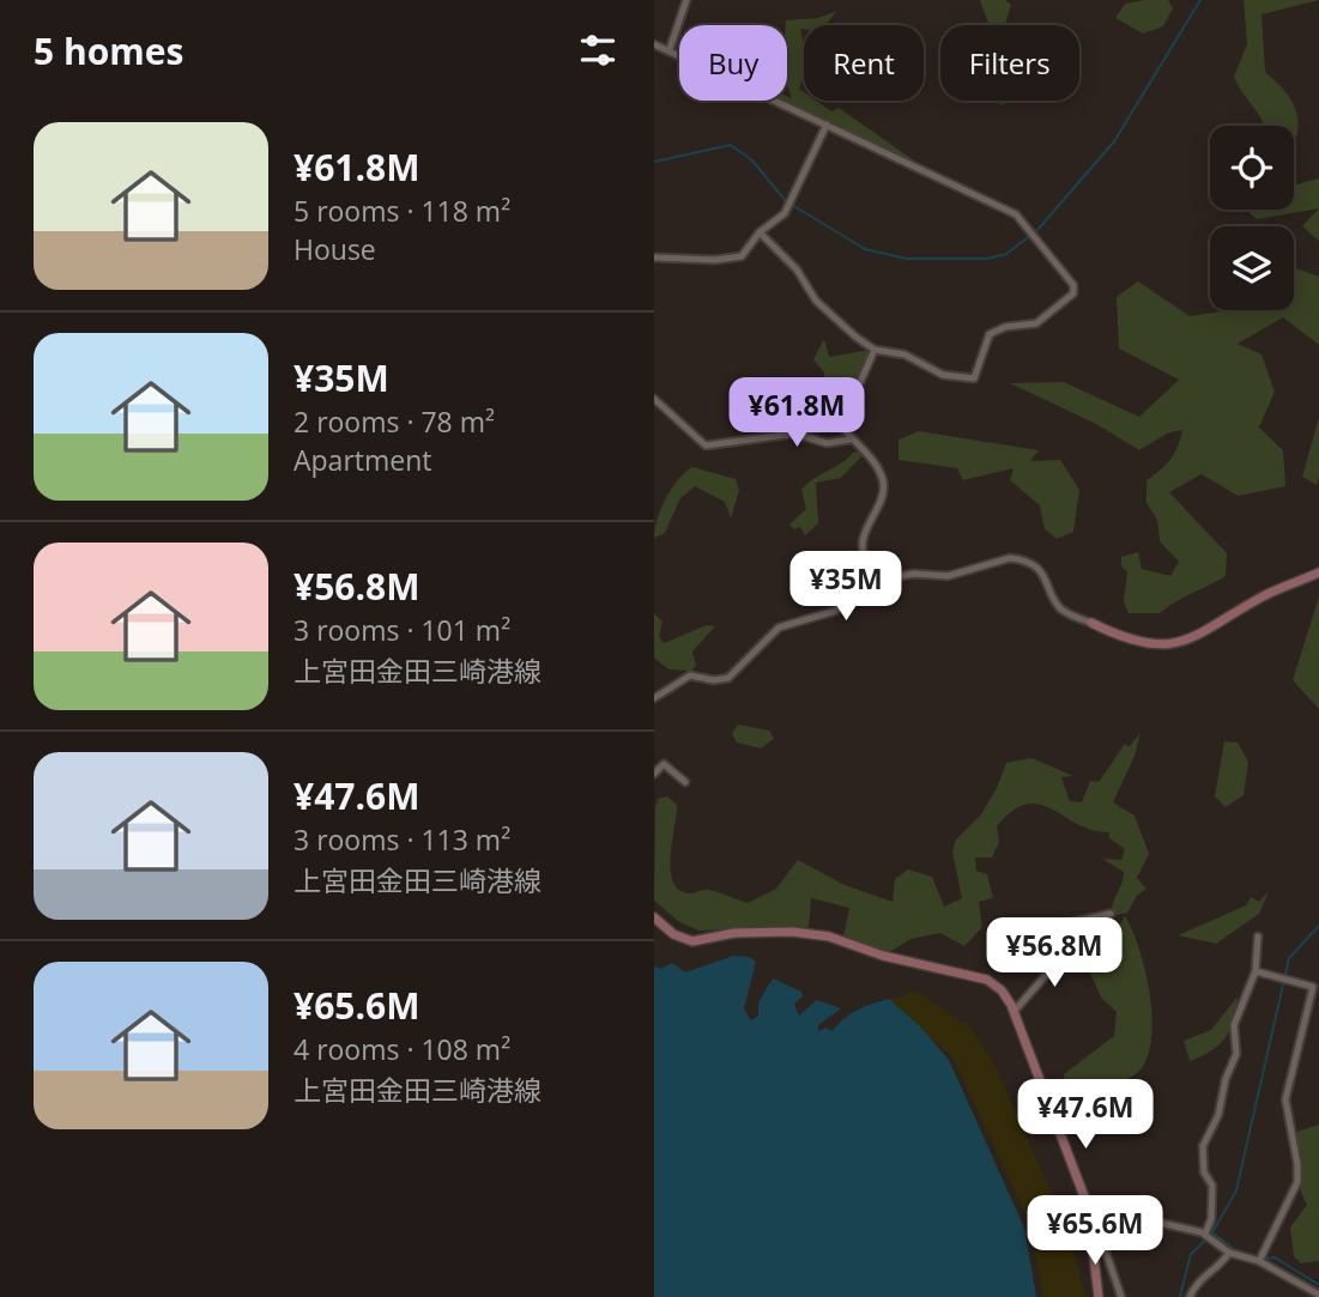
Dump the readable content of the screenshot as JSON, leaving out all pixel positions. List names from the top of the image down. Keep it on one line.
{"page":{"heading":"5 homes","chip":["Buy","Rent","Filters"],"list":[{"name":"¥61.8M","note":"5 rooms · 118 m² · House"},{"name":"¥35M","note":"2 rooms · 78 m² · Apartment"},{"name":"¥56.8M","note":"3 rooms · 101 m² · 上宮田金田三崎港線"},{"name":"¥47.6M","note":"3 rooms · 113 m² · 上宮田金田三崎港線"},{"name":"¥65.6M","note":"4 rooms · 108 m² · 上宮田金田三崎港線"}],"price":["¥61.8M","¥35M","¥56.8M","¥47.6M","¥65.6M"]}}
